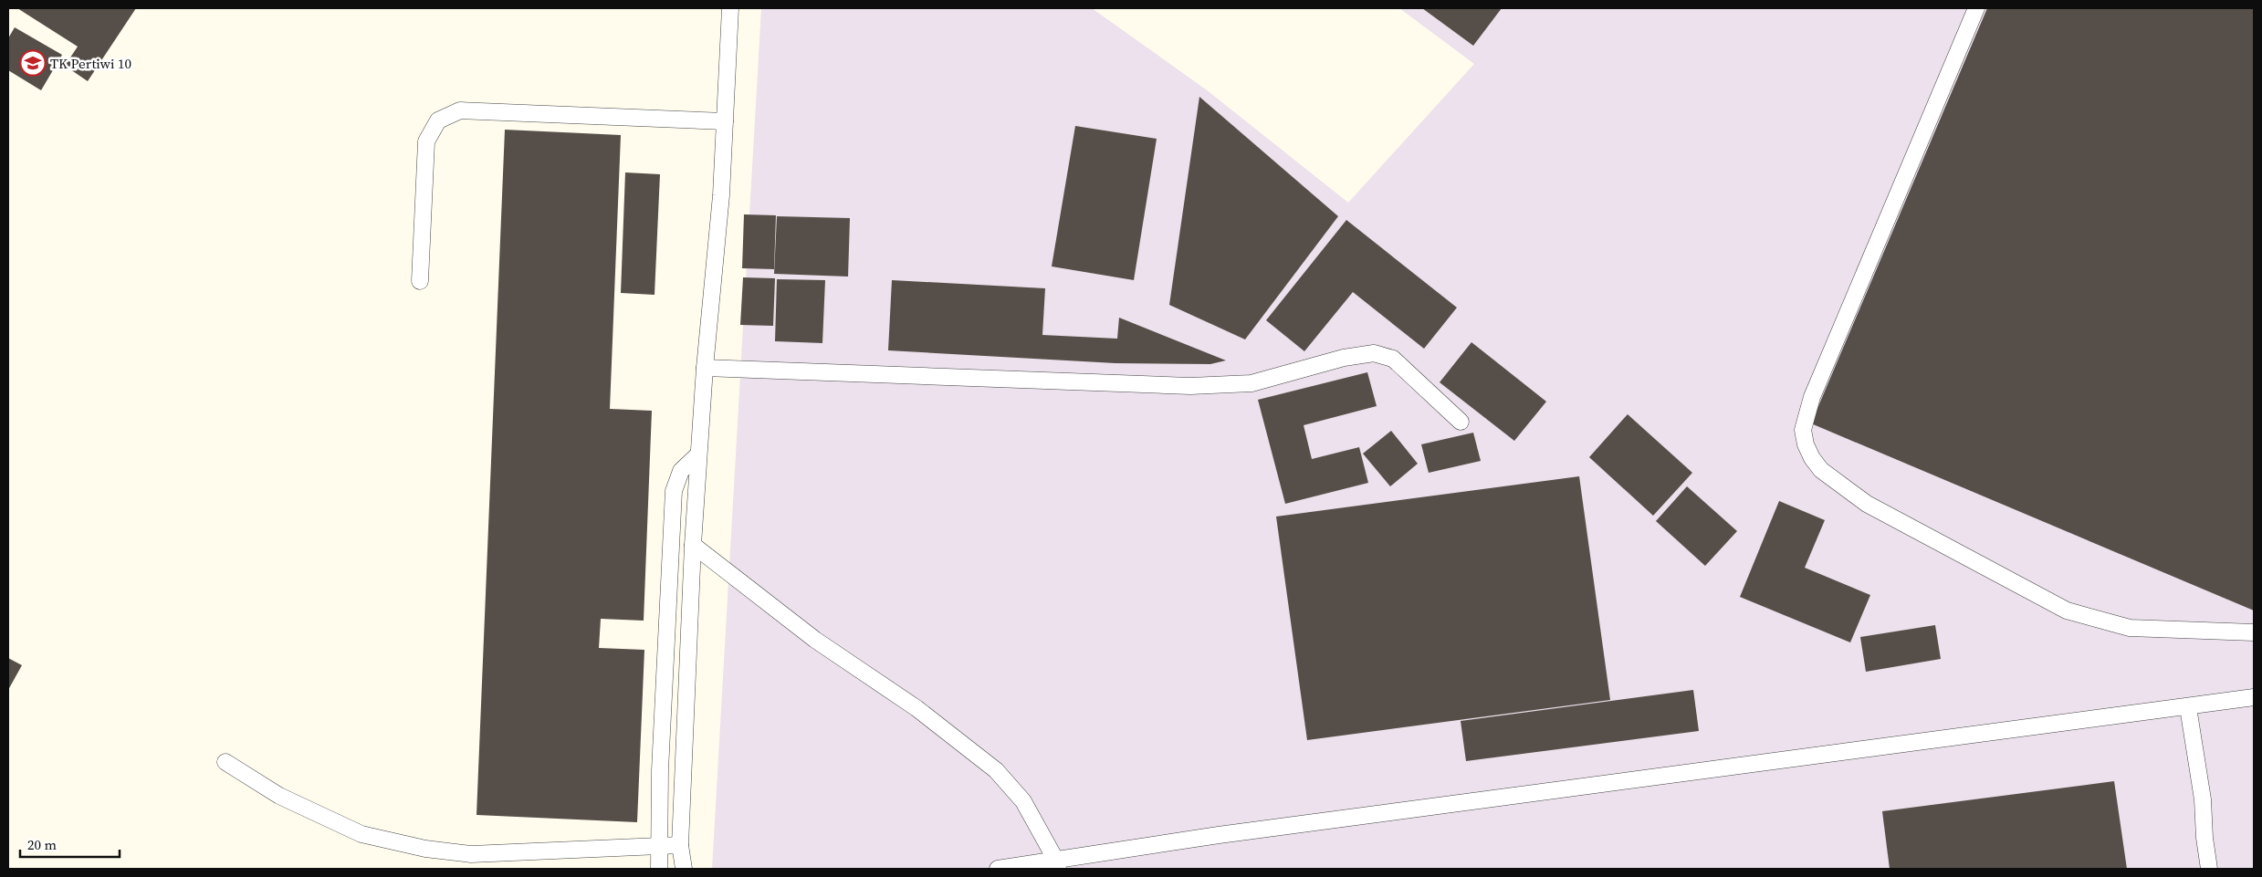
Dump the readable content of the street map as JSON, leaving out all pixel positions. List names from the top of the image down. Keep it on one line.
{"places":{"school or university":["TK Pertiwi 10"]},"scale_bar":"20 m"}
